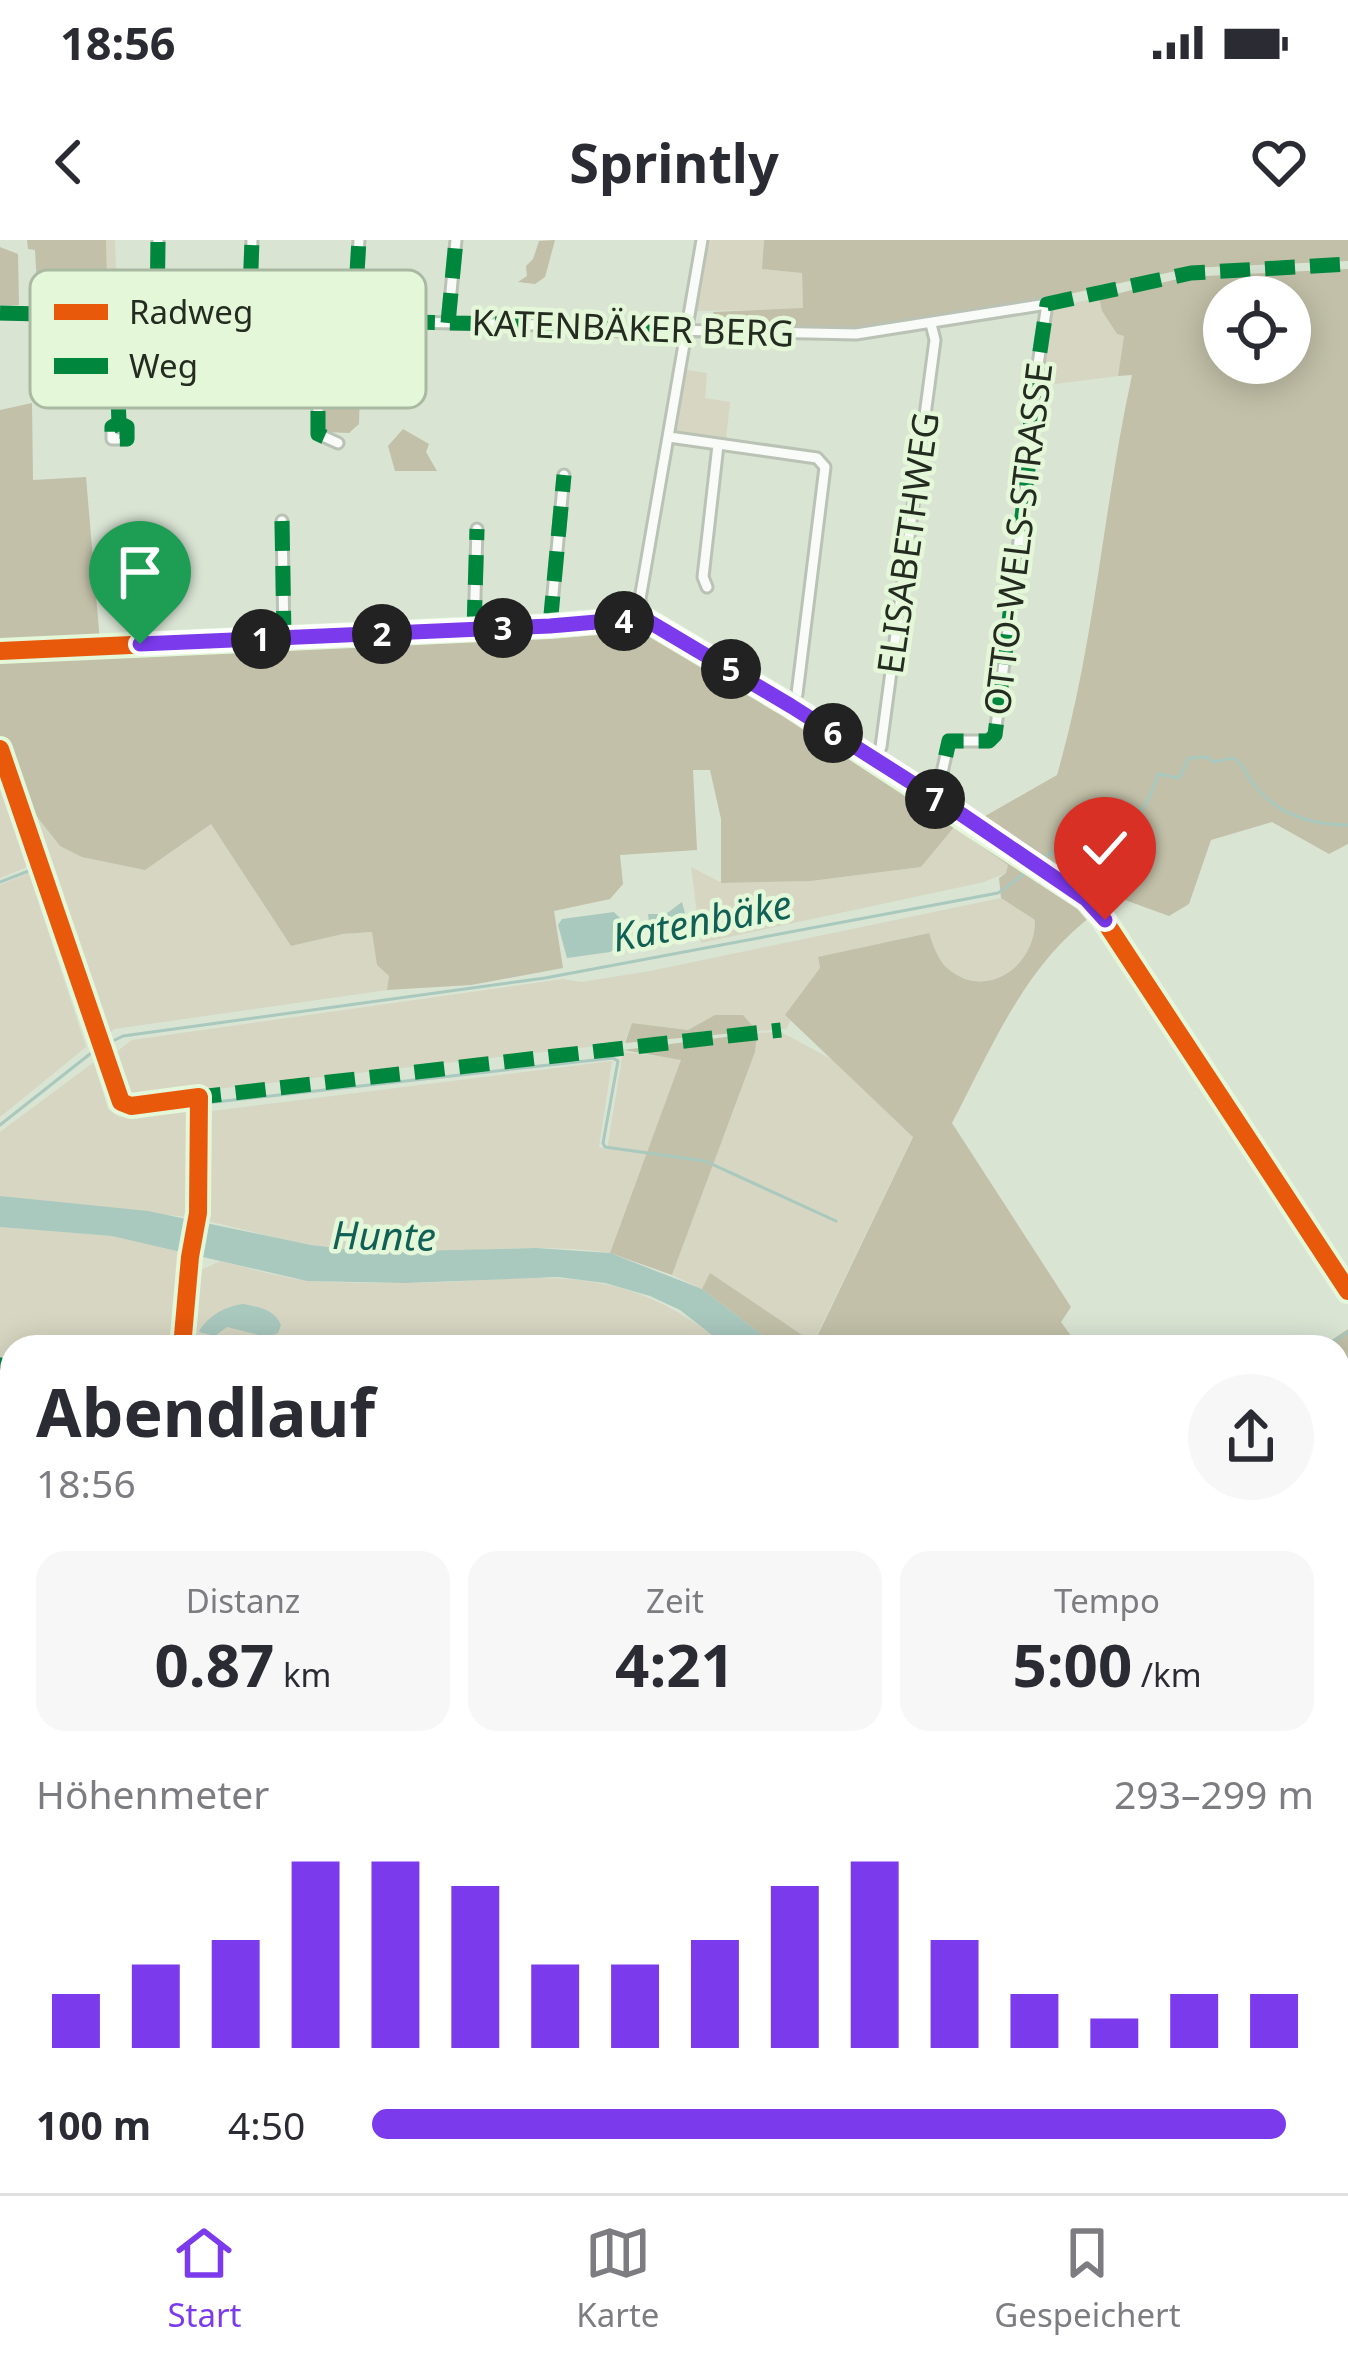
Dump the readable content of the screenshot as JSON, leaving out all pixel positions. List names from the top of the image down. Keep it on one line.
{"streets":{"street":["KATENBÄKER BERG","OTTO-WELS-STRASSE","ELISABETHWEG"]},"crossings":[["KATENBÄKER BERG","OTTO-WELS-STRASSE"],["KATENBÄKER BERG","ELISABETHWEG"]],"water":["Katenbäke","Hunte"],"legend":["Radweg","Weg"],"page":{"status":"18:56","header":"Sprintly","pins":["4","3","2","1","5","6","7"],"heading":["Abendlauf","18:56"],"stats":[["Distanz","0.87 km"],["Zeit","4:21"],["Tempo","5:00 /km"]],"chart":["Höhenmeter","293–299 m"],"list":[{"name":"100 m","note":"4:50"}],"tabs":["Start","Karte","Gespeichert"]}}
